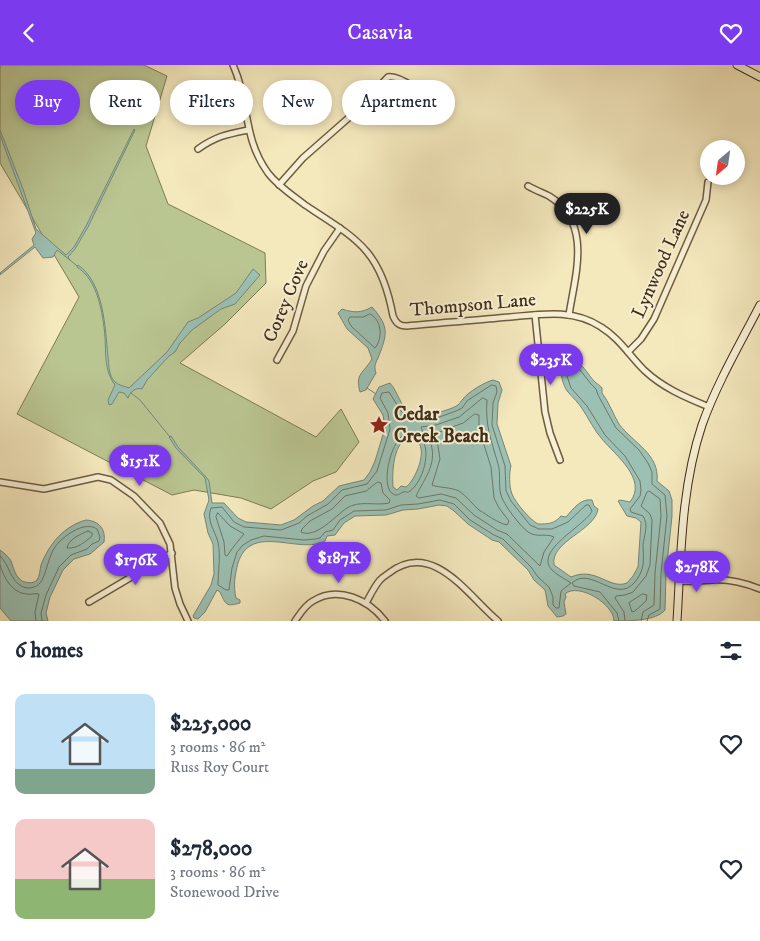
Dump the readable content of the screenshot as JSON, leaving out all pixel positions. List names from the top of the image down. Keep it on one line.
{"streets":{"street":["Lynwood Lane","Corey Cove","Thompson Lane"]},"crossings":[["Lynwood Lane","Thompson Lane"],["Corey Cove","Thompson Lane"]],"places":{"place":["Cedar Creek Beach"]},"north":"bottom left","page":{"header":"Casavia","chip":["Buy","Rent","Filters","New","Apartment"],"price":["$225K","$235K","$151K","$187K","$176K","$278K"],"heading":"6 homes","list":[{"name":"$225,000","note":"3 rooms · 86 m² · Russ Roy Court"},{"name":"$278,000","note":"3 rooms · 86 m² · Stonewood Drive"}]}}
